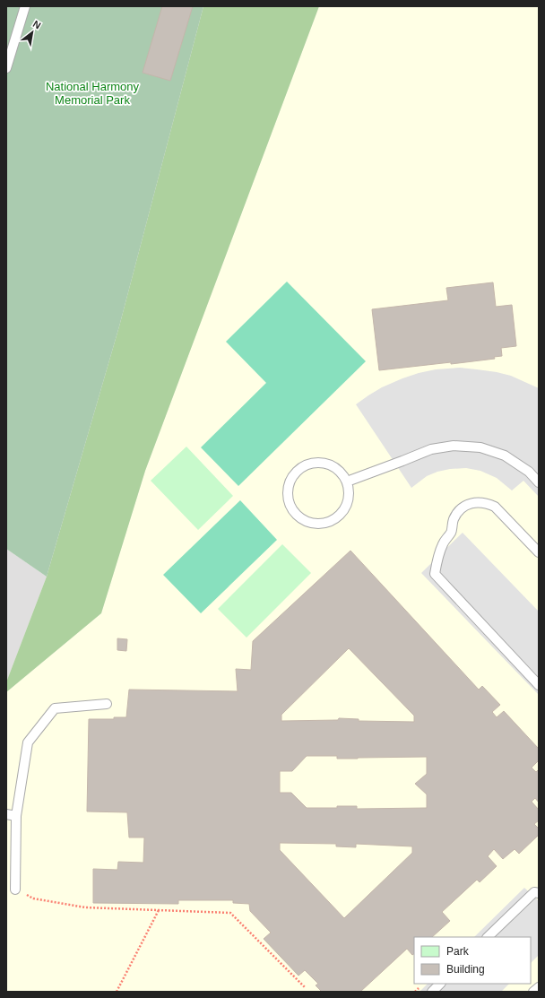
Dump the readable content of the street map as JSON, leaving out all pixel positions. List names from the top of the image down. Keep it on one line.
{"parks":["National Harmony Memorial Park"],"legend":["Park","Building"],"north":"top right"}
